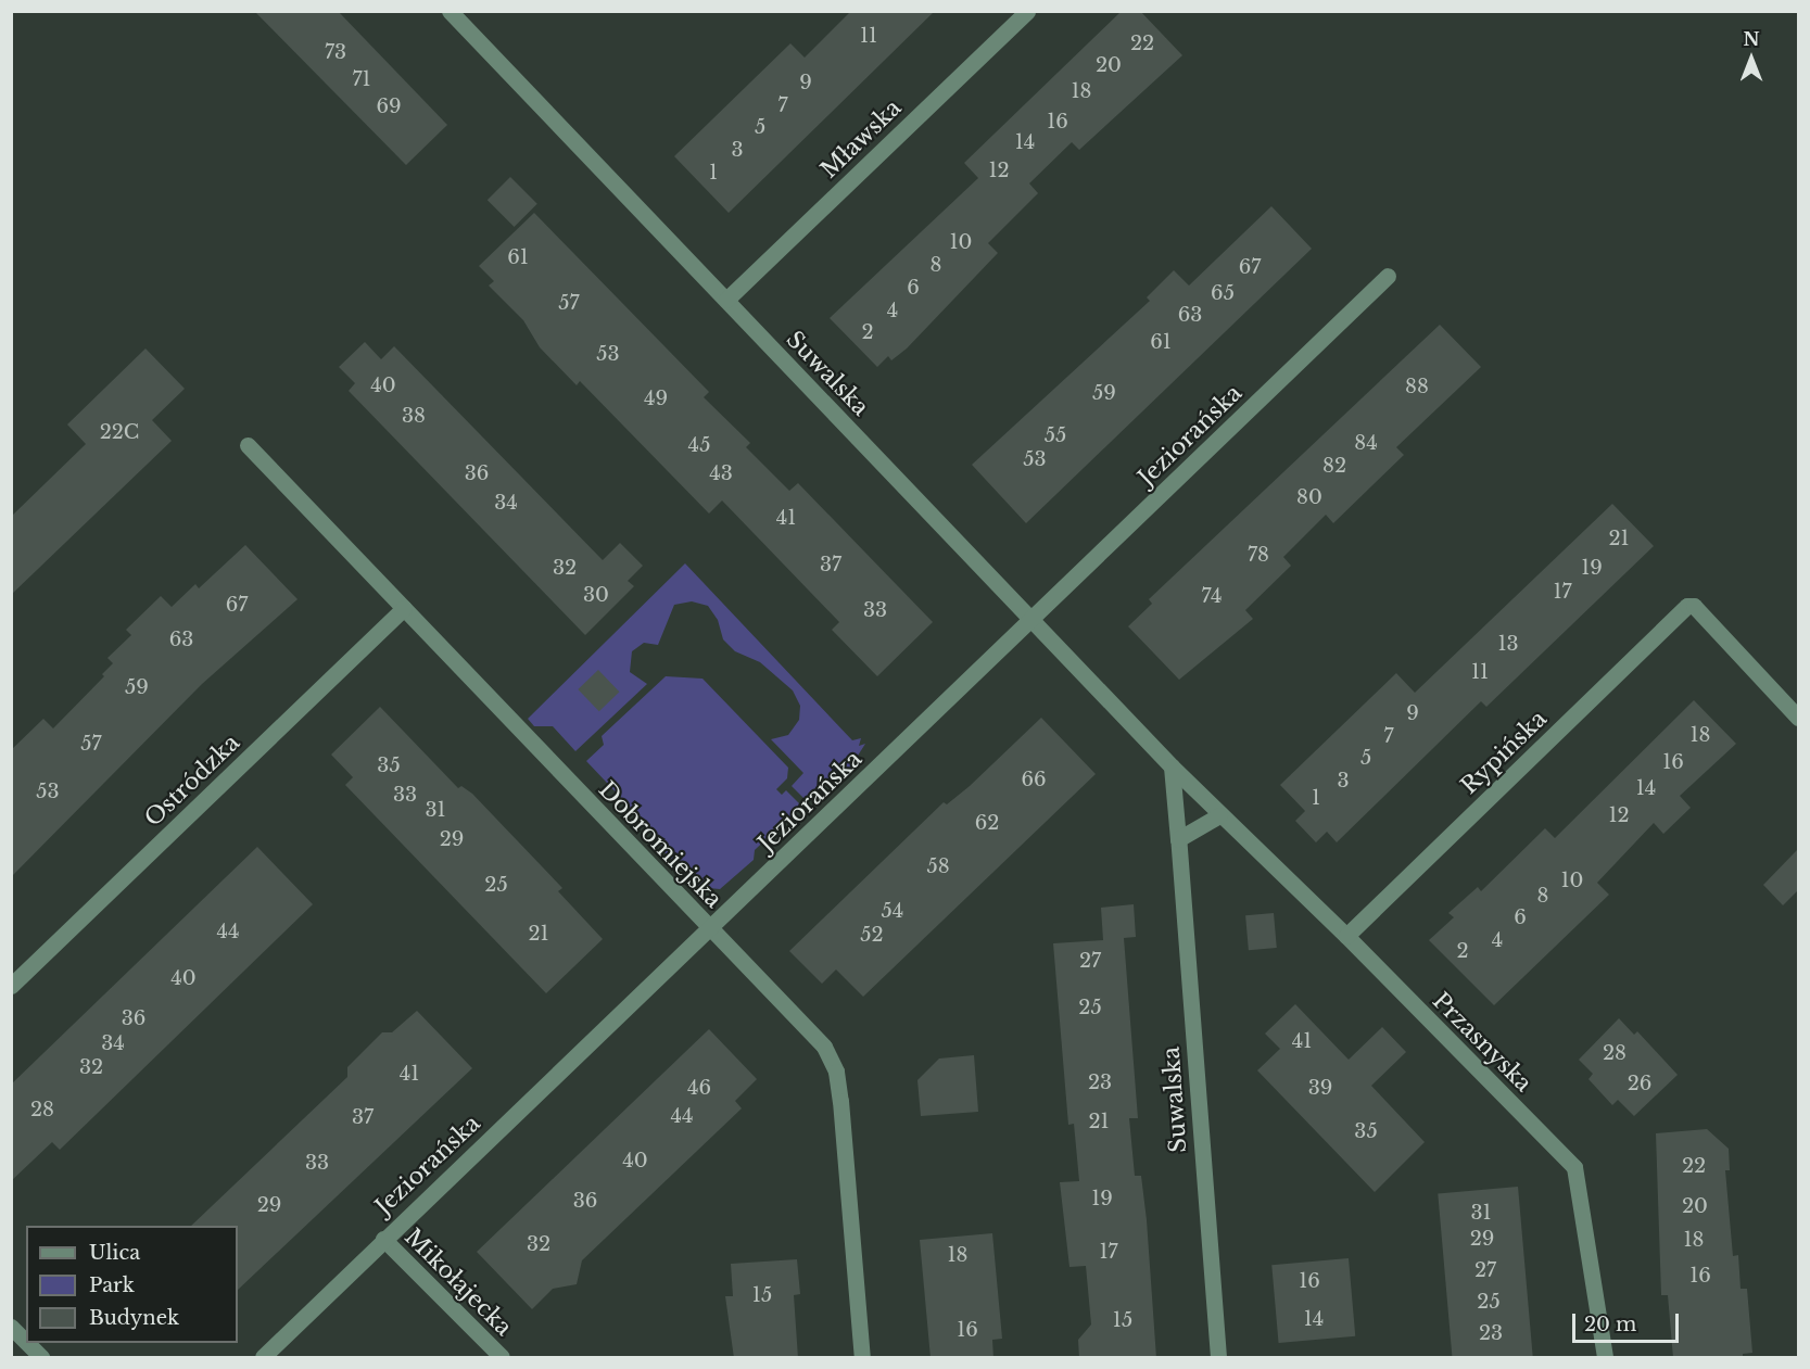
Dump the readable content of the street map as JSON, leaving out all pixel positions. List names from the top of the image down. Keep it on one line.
{"streets":{"street":["Mławska","Suwalska","Jeziorańska","Rypińska","Ostródzka","Dobromiejska","Przasnyska","Mikołajecka"]},"crossings":[["Mławska","Suwalska"],["Suwalska","Jeziorańska"],["Suwalska","Przasnyska"],["Jeziorańska","Dobromiejska"],["Jeziorańska","Mikołajecka"],["Rypińska","Przasnyska"],["Ostródzka","Dobromiejska"]],"house_numbers":["11","22","73","20","71","9","18","7","69","16","5","14","3","12","1","10","61","8","67","6","65","57","4","63","2","61","53","40","88","59","49","38","22C","55","84","45","53","82","36","43","80","34","41","21","78","37","32","19","17","30","74","67","33","63","13","11","59","9","18","7","57","5","16","35","66","3","14","53","33","1","31","12","62","29","58","10","25","8","54","6","44","21","52","4","2","27","40","25","36","41","34","28","32","41","23","26","46","39","28","44","37","21","35","40","33","22","19","36","29","20","31","29","18","32","17","18","27","16","16","15","25","14","15","16","23"],"legend":["Ulica","Park","Budynek"],"scale_bar":"20 m","north":"top"}
